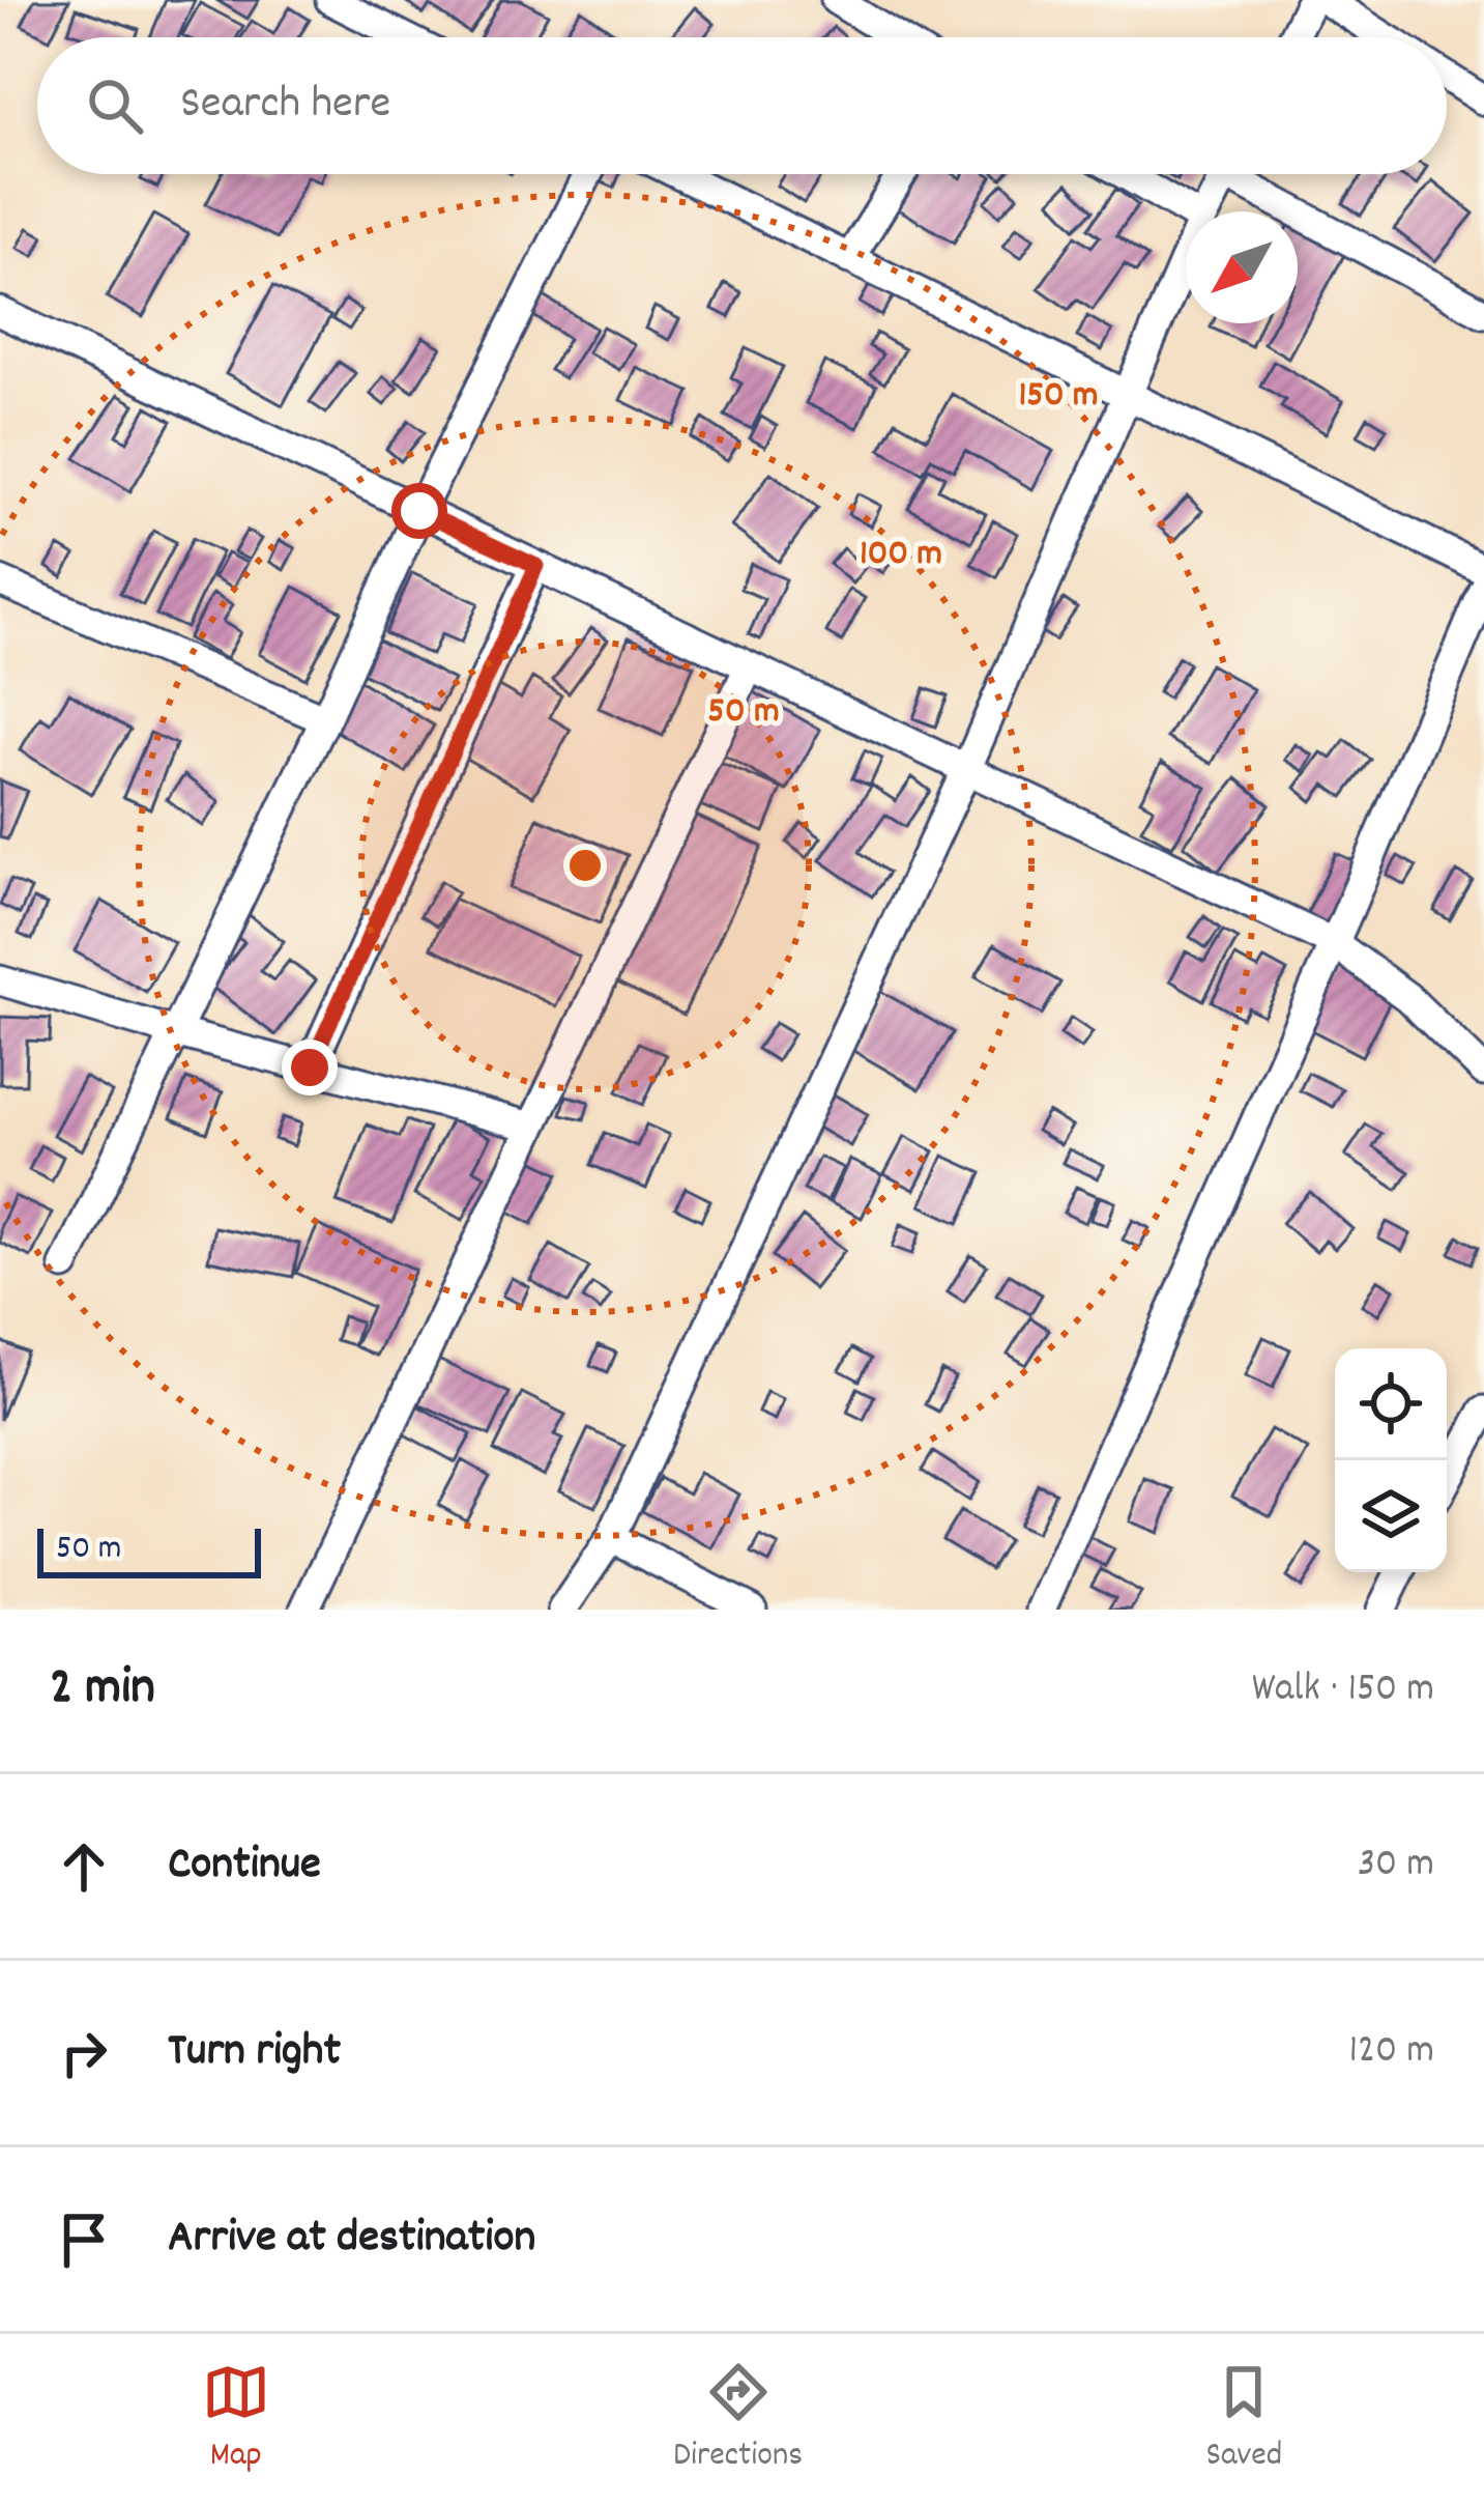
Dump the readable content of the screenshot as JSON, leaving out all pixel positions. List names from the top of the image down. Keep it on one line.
{"scale_bar":"50 m","north":"bottom left","page":{"search":"Search here","scale":"50 m","heading":["2 min","Walk · 150 m"],"list":[["Continue","30 m"],["Turn right","120 m"],"Arrive at destination"],"nav":["Map","Directions","Saved"]},"rings":["150 m","100 m","50 m"]}
